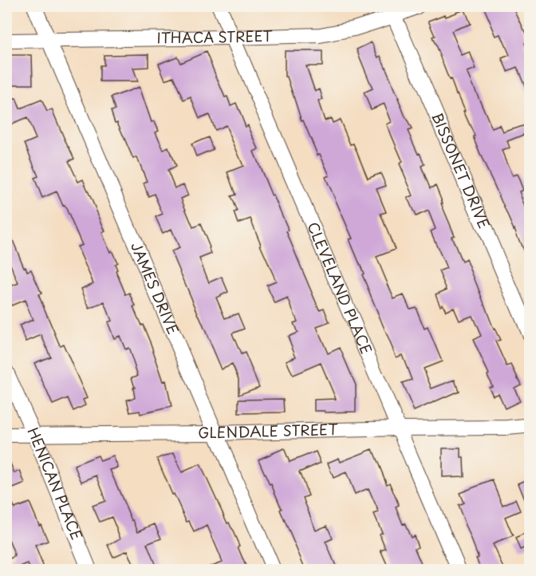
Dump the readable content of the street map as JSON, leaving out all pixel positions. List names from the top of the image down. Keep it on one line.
{"streets":{"street":["ITHACA STREET","BISSONET DRIVE","JAMES DRIVE","CLEVELAND PLACE","GLENDALE STREET","HENICAN PLACE"]},"crossings":[["ITHACA STREET","BISSONET DRIVE"],["ITHACA STREET","JAMES DRIVE"],["ITHACA STREET","CLEVELAND PLACE"],["JAMES DRIVE","GLENDALE STREET"],["CLEVELAND PLACE","GLENDALE STREET"],["GLENDALE STREET","HENICAN PLACE"]]}
